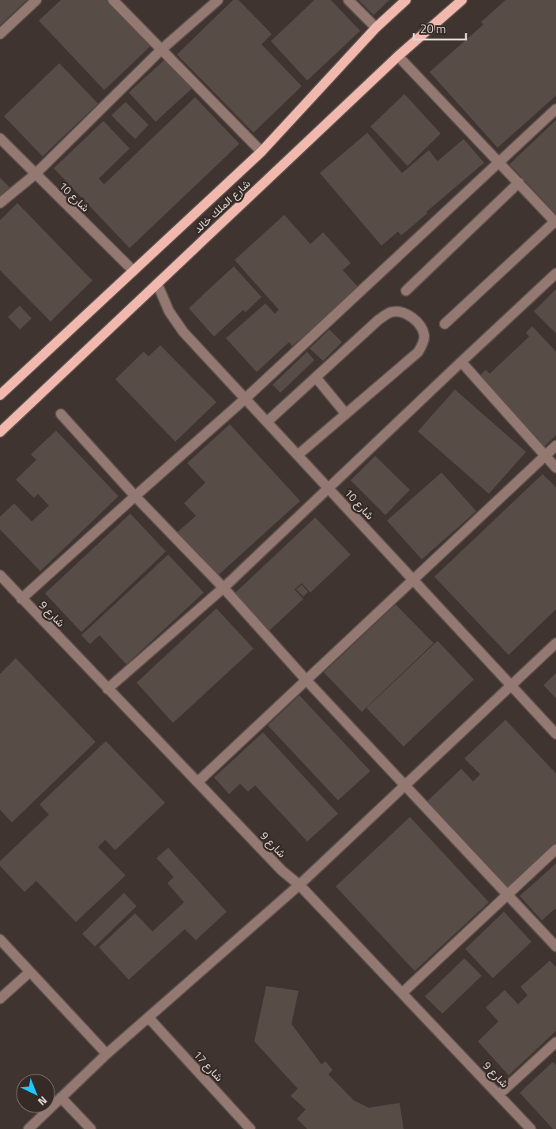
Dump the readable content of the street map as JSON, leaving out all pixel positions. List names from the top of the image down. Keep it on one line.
{"streets":{"main road":["شارع الملك خالد"],"street":["شارع 10","شارع 9","شارع 17"]},"crossings":[["شارع 10","شارع الملك خالد"]],"scale_bar":"20 m","north":"bottom right"}
